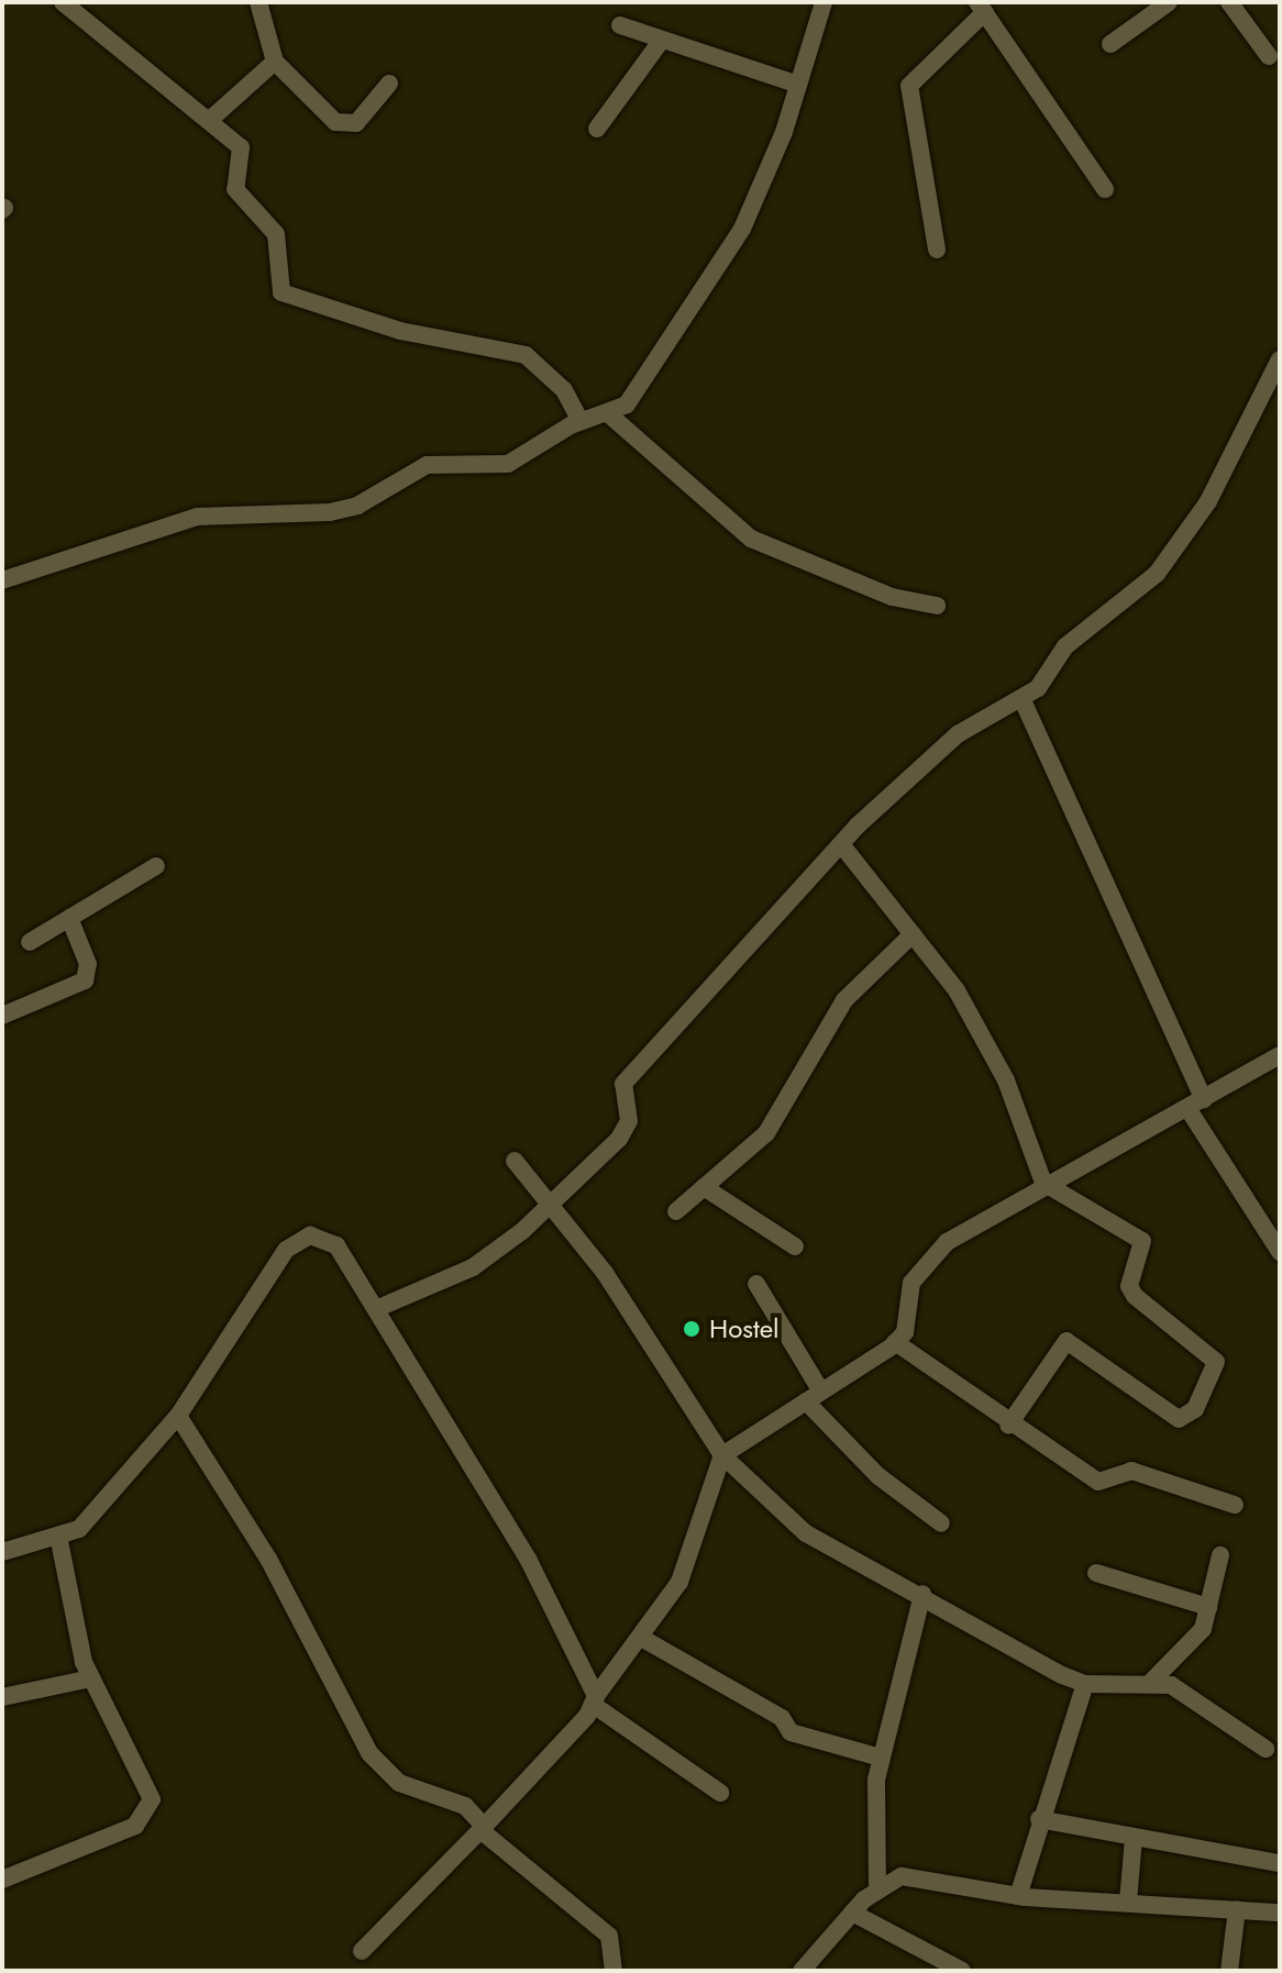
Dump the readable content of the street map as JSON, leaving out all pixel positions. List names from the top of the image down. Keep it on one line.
{"places":["Hostel"]}
